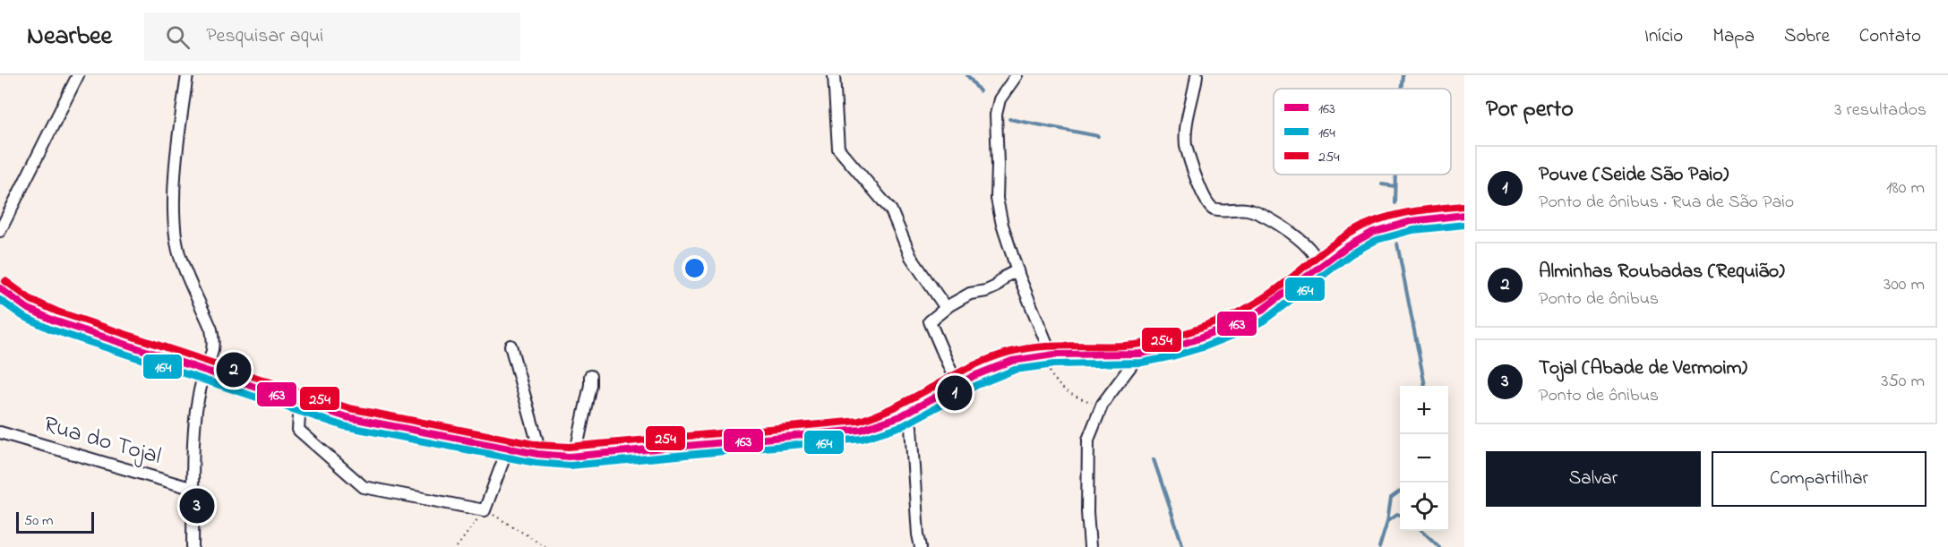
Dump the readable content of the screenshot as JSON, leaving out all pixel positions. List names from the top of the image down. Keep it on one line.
{"streets":{"street":["Rua do Tojal"]},"lines":["transit line 254","transit line 163","transit line 164"],"legend":["163","164","254"],"scale_bar":"50 m","page":{"header":"Nearbee","search":"Pesquisar aqui","nav":["Início","Mapa","Sobre","Contato"],"heading":["Por perto","3 resultados"],"list":[{"mark":"1","name":"Pouve (Seide São Paio)","note":"Ponto de ônibus · Rua de São Paio","value":"180 m"},{"mark":"2","name":"Alminhas Roubadas (Requião)","note":"Ponto de ônibus","value":"300 m"},{"mark":"3","name":"Tojal (Abade de Vermoim)","note":"Ponto de ônibus","value":"350 m"}],"pins":["2","1","3"],"map_buttons":["+","−"],"buttons":["Salvar","Compartilhar"],"scale":"50 m"}}
